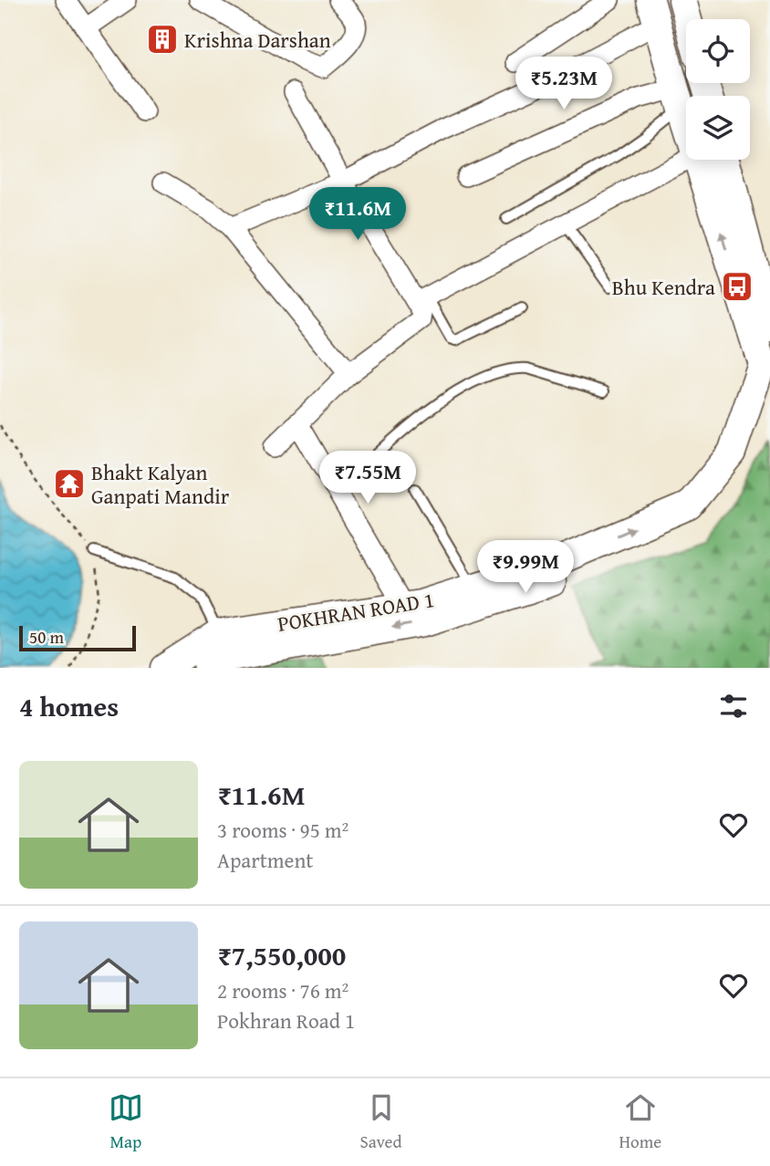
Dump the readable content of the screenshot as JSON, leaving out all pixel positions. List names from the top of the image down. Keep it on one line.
{"streets":{"main road":["POKHRAN ROAD 1"]},"places":{"building":["Krishna Darshan"],"bus stop":["Bhu Kendra"],"temple":["Bhakt Kalyan Ganpati Mandir"]},"scale_bar":"50 m","page":{"price":["₹5.23M","₹11.6M","₹7.55M","₹9.99M"],"scale":"50 m","heading":"4 homes","list":[{"name":"₹11.6M","note":"3 rooms · 95 m² · Apartment"},{"name":"₹7,550,000","note":"2 rooms · 76 m² · Pokhran Road 1"}],"tabs":["Map","Saved","Home"]}}
